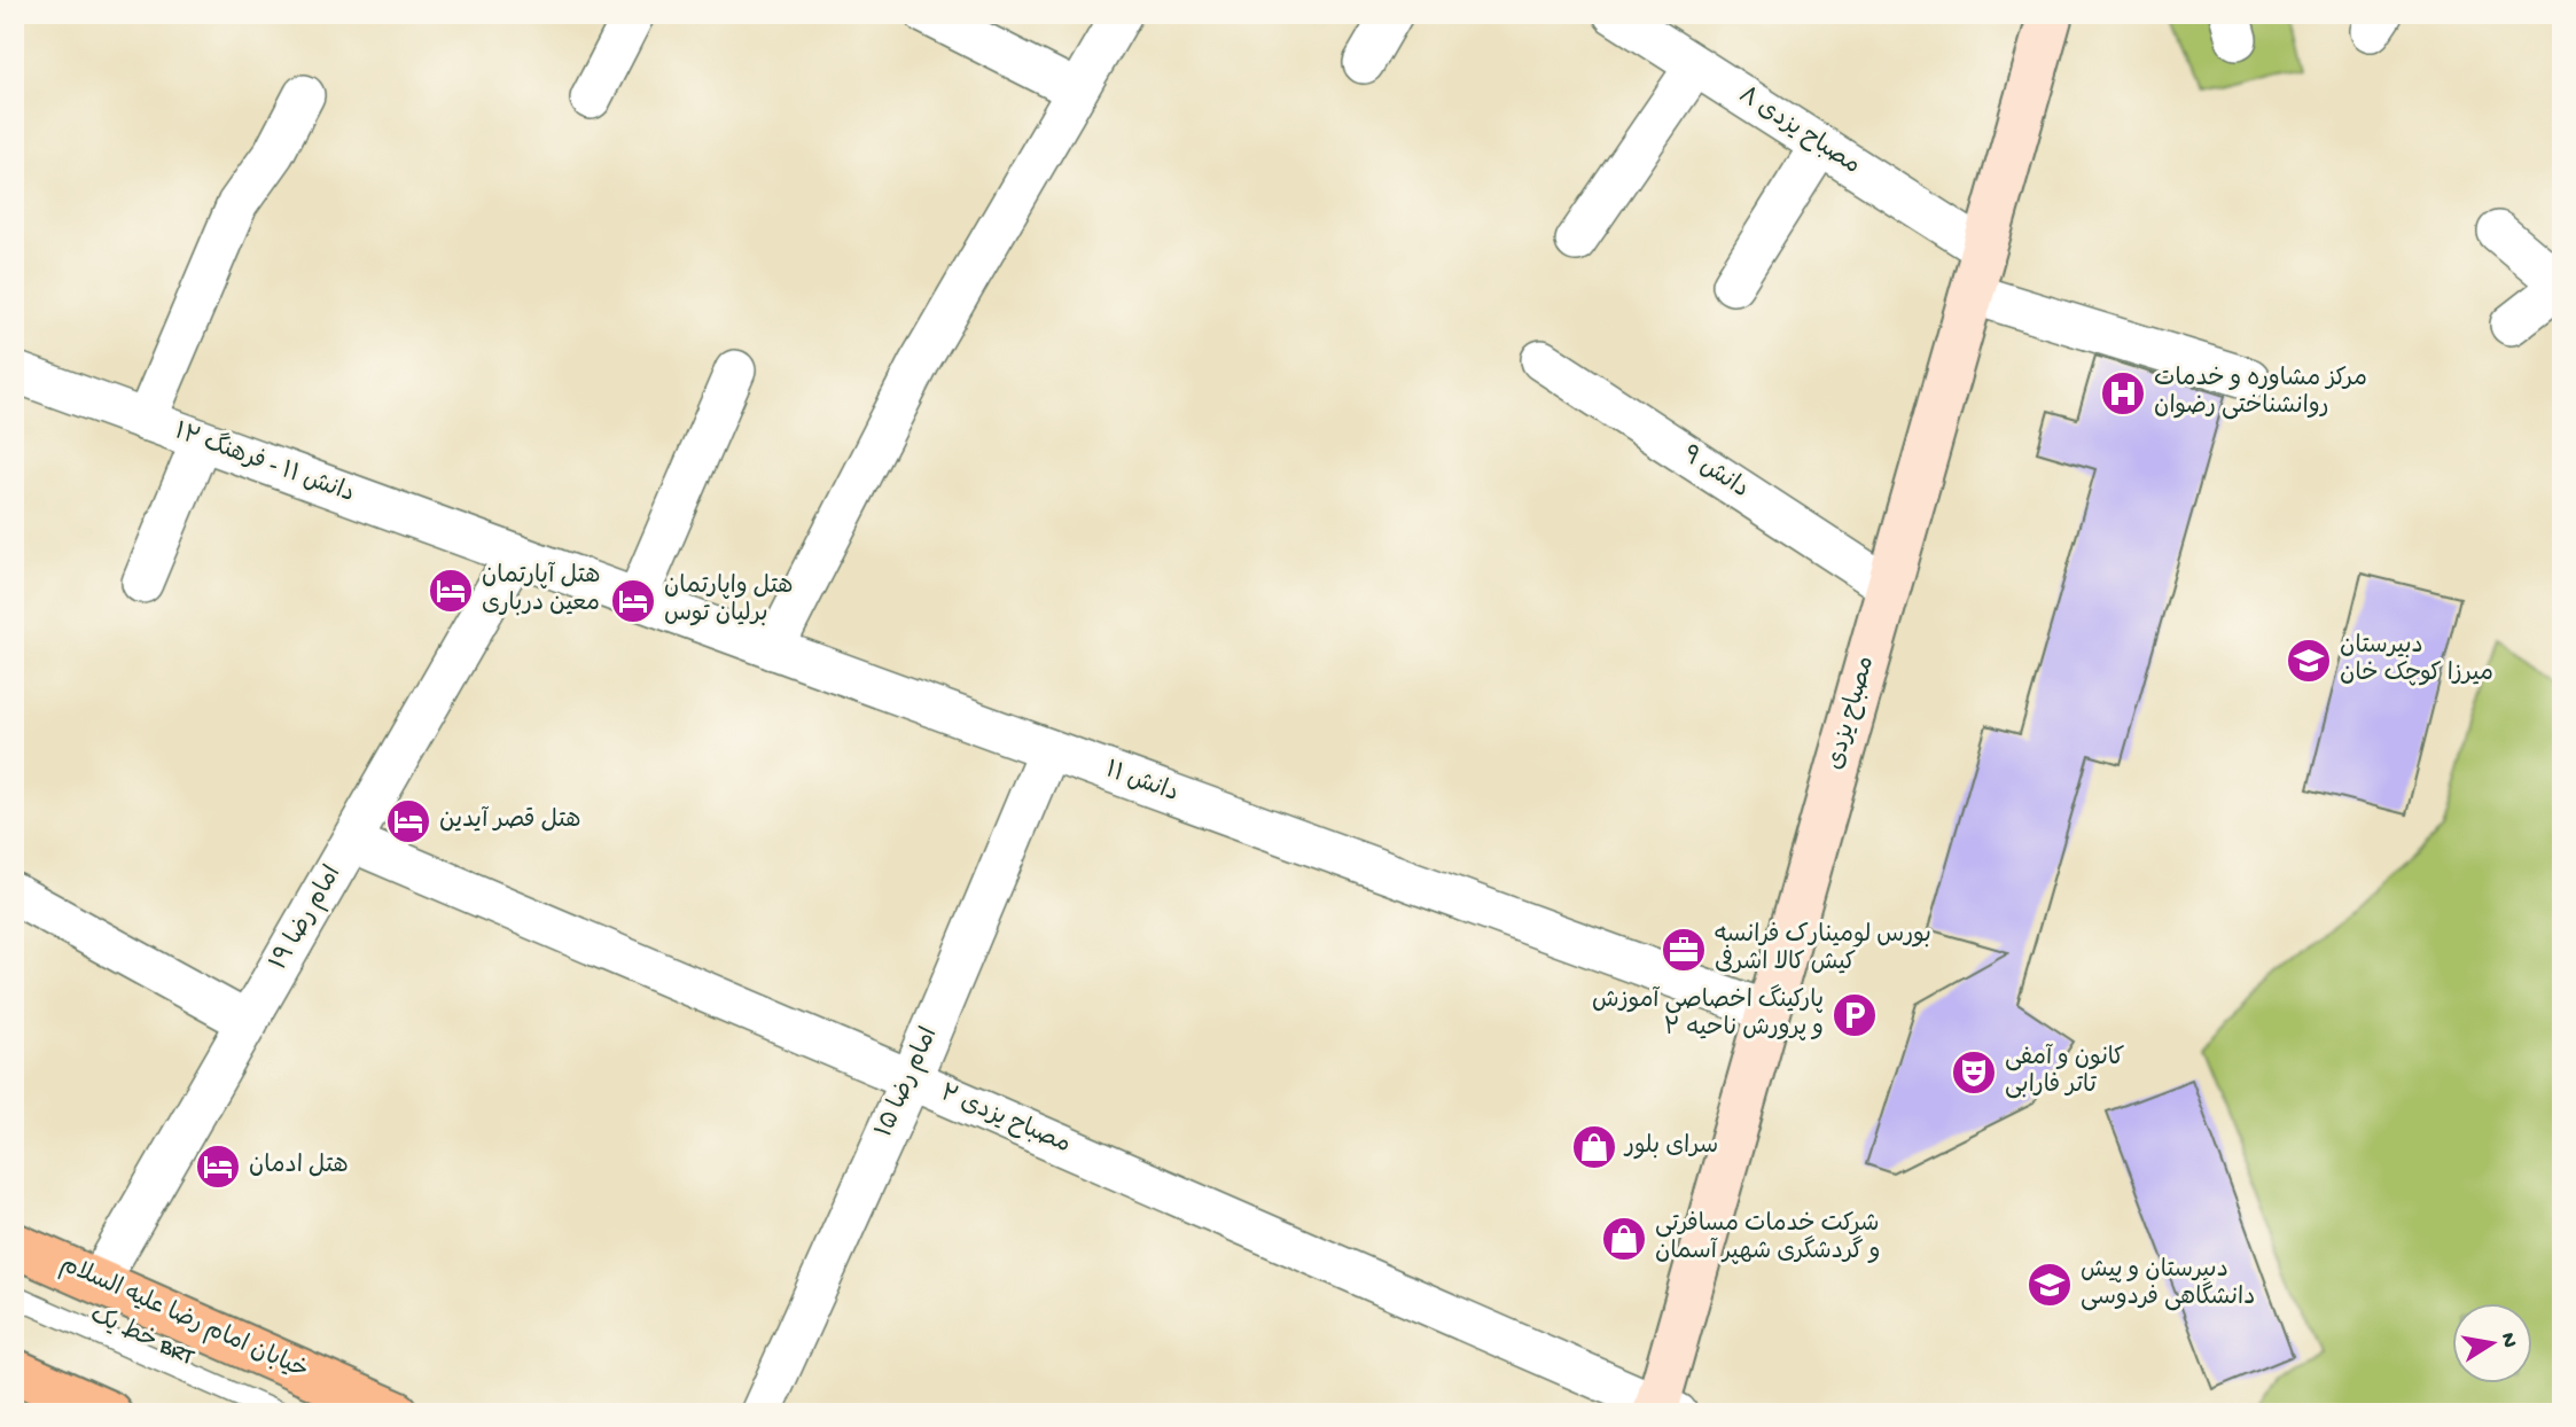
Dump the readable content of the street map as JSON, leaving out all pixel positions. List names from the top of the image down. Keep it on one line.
{"streets":{"main road":["مصباح یزدی","خیابان امام رضا علیه السلام"],"street":["مصباح یزدی ۸","دانش ۱۱ - فرهنگ ۱۲","دانش ۹","دانش ۱۱","امام رضا ۱۹","امام رضا ۱۵","مصباح یزدی ۲"],"lane":["خط یک BRT"]},"crossings":[["مصباح یزدی ۸","مصباح یزدی"],["دانش ۱۱ - فرهنگ ۱۲","دانش ۱۱"],["دانش ۱۱ - فرهنگ ۱۲","امام رضا ۱۹"],["دانش ۹","مصباح یزدی"],["مصباح یزدی","دانش ۱۱"],["مصباح یزدی","مصباح یزدی ۲"],["دانش ۱۱","امام رضا ۱۹"],["دانش ۱۱","امام رضا ۱۵"],["امام رضا ۱۹","مصباح یزدی ۲"],["امام رضا ۱۹","خیابان امام رضا علیه السلام"],["امام رضا ۱۵","مصباح یزدی ۲"]],"places":{"hospital":["مرکز مشاوره و خدمات روانشناختی رضوان"],"hotel":["هتل آپارتمان معین درباری","هتل واپارتمان برلیان توس","هتل قصر آیدین","هتل ادمان"],"school or university":["دبیرستان میرزا کوچک خان","دبیرستان و پیش دانشگاهی فردوسی"],"office":["بورس لومینارک فرانسه کیش کالا اشرفی"],"parking":["پارکینگ اخصاصی آموزش و پرورش ناحیه ۲"],"theatre":["کانون و آمفی تاتر فارابی"],"shop":["سرای بلور","شرکت خدمات مسافرتی و گردشگری شهپر آسمان"]},"north":"right"}
